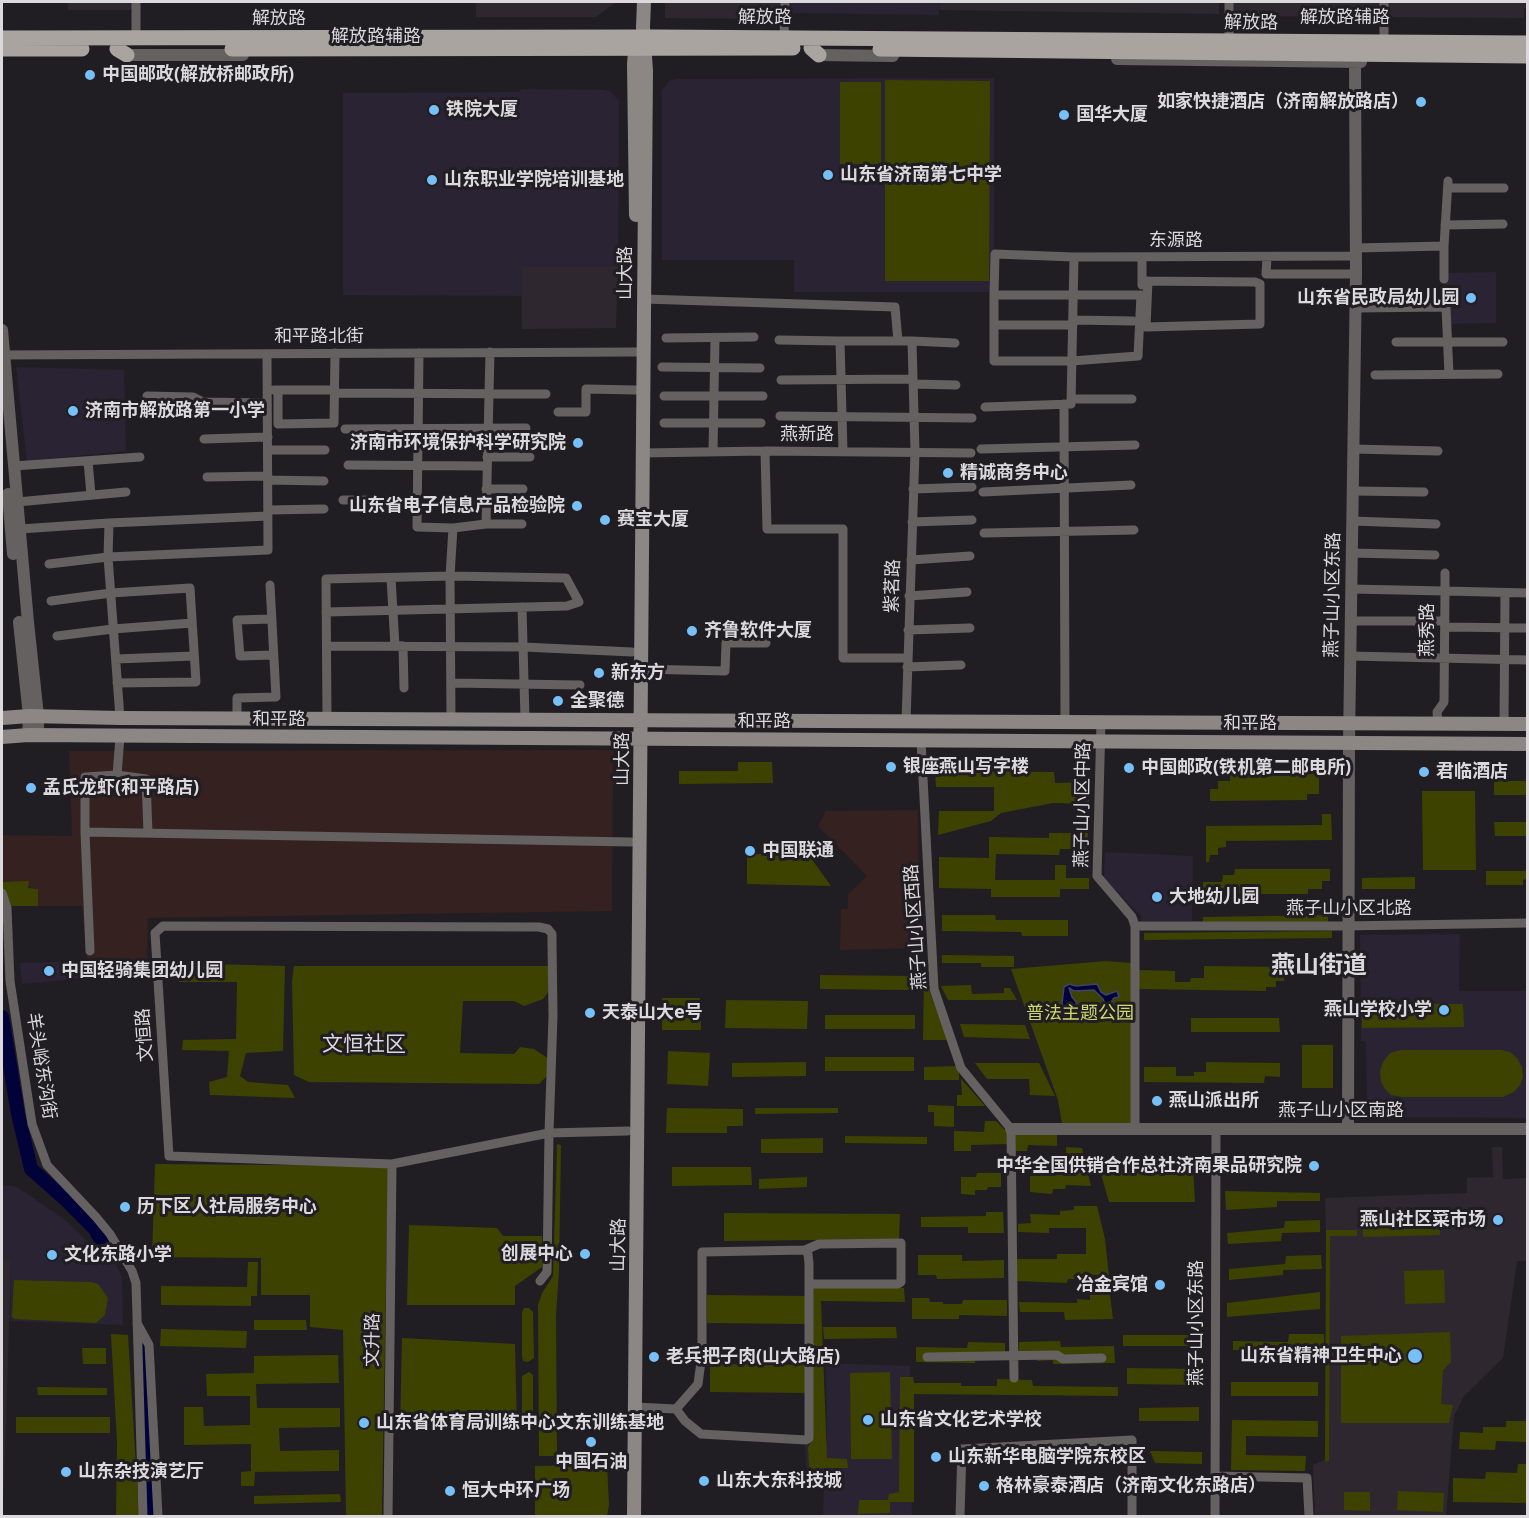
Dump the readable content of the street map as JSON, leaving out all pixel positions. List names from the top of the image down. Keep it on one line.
{"streets":{"main road":["解放路","山大路","和平路"],"street":["解放路辅路","东源路","和平路北街","燕新路","紫茗路","燕子山小区东路","燕秀路","燕子山小区中路","燕子山小区北路","燕子山小区西路","文恒路","羊头峪东沟街","燕子山小区南路","文升路"]},"crossings":[["解放路","解放路辅路"],["解放路","山大路"],["东源路","燕子山小区东路"],["山大路","和平路北街"],["山大路","燕新路"],["山大路","和平路"],["山大路","文恒路"],["燕新路","紫茗路"],["紫茗路","和平路"],["燕子山小区东路","燕秀路"],["燕子山小区东路","和平路"],["燕子山小区东路","燕子山小区北路"],["燕子山小区东路","燕子山小区南路"],["燕秀路","和平路"],["和平路","燕子山小区中路"],["和平路","燕子山小区西路"],["燕子山小区中路","燕子山小区北路"],["燕子山小区西路","燕子山小区南路"],["文恒路","文升路"]],"districts":["燕山街道","文恒社区"],"parks":["普法主题公园"],"places":["中国邮政(解放桥邮政所)","如家快捷酒店（济南解放路店）","铁院大厦","国华大厦","山东省济南第七中学","山东职业学院培训基地","山东省民政局幼儿园","济南市解放路第一小学","济南市环境保护科学研究院","精诚商务中心","山东省电子信息产品检验院","赛宝大厦","齐鲁软件大厦","新东方","全聚德","银座燕山写字楼","中国邮政(铁机第二邮电所)","君临酒店","孟氏龙虾(和平路店)","中国联通","大地幼儿园","中国轻骑集团幼儿园","燕山学校小学","天泰山大e号","燕山派出所","中华全国供销合作总社济南果品研究院","历下区人社局服务中心","燕山社区菜市场","创展中心","文化东路小学","冶金宾馆","山东省精神卫生中心","老兵把子肉(山大路店)","山东省文化艺术学校","山东省体育局训练中心文东训练基地","中国石油","山东新华电脑学院东校区","山东杂技演艺厅","山东大东科技城","格林豪泰酒店（济南文化东路店）","恒大中环广场"]}
